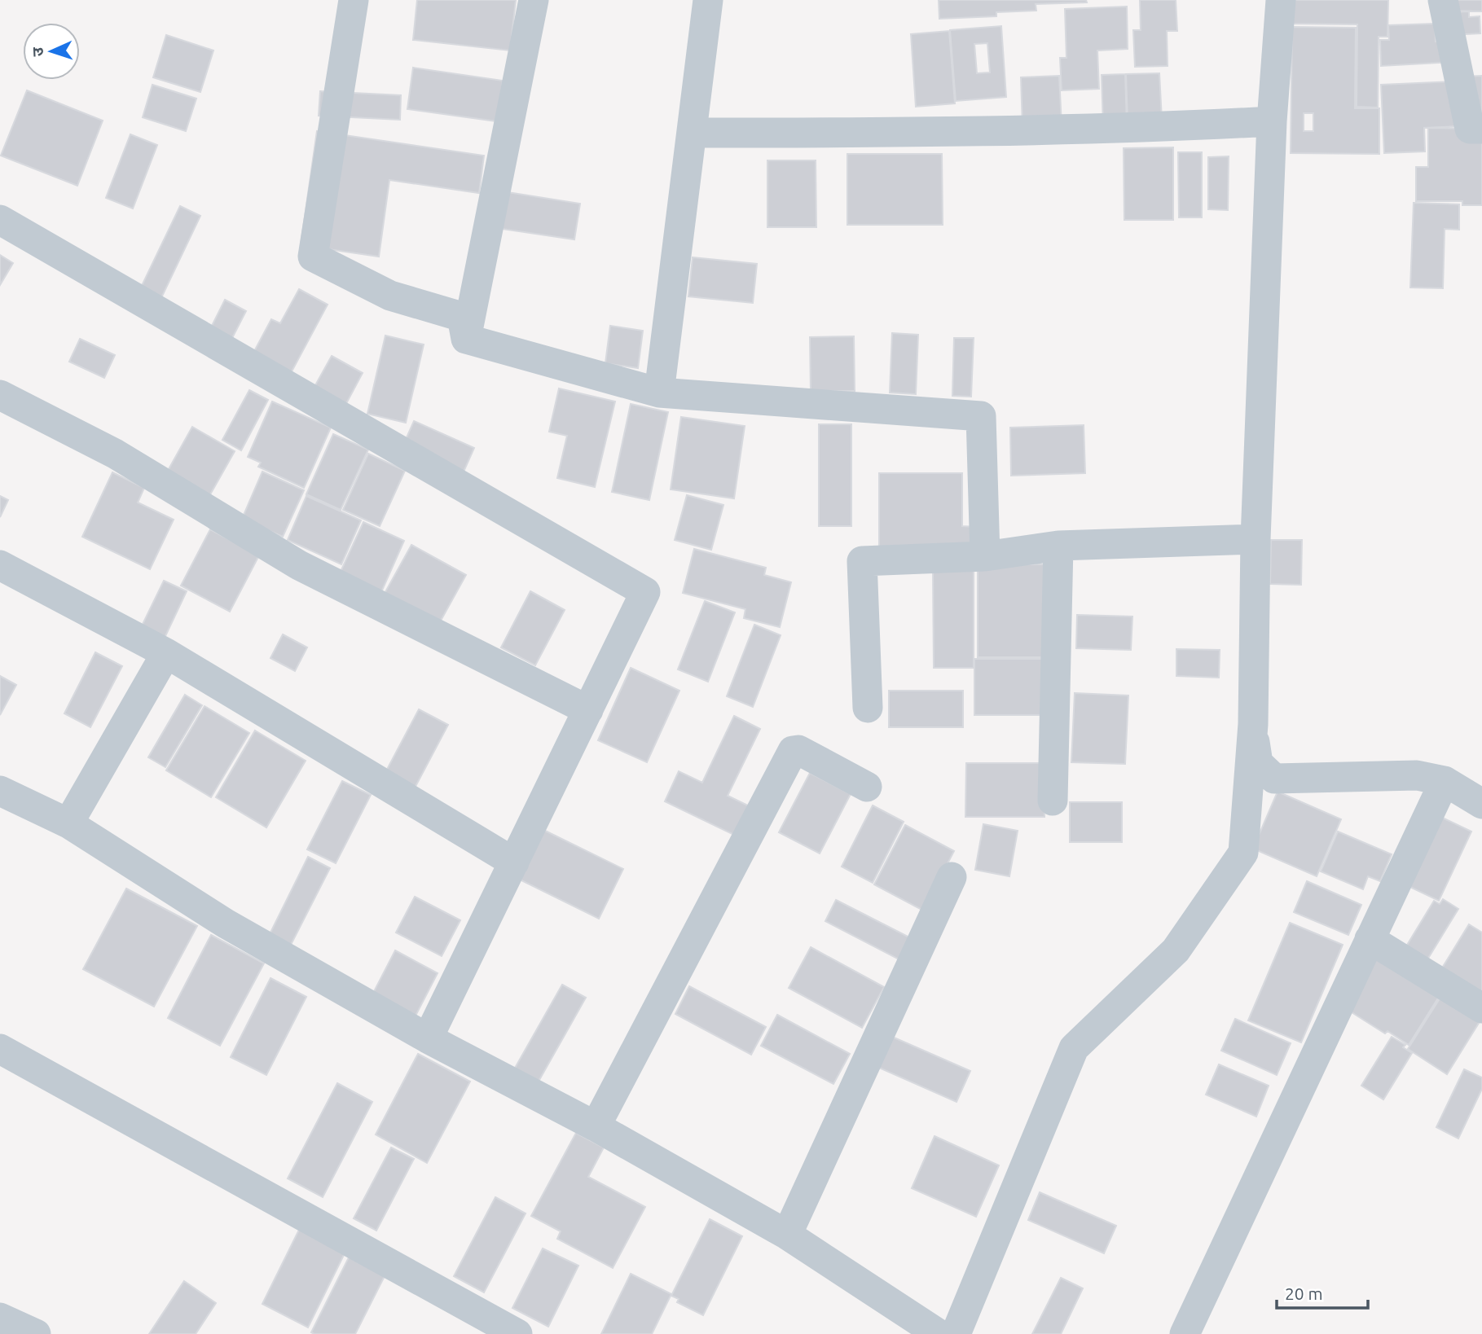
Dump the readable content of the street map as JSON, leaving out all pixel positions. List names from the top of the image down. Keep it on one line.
{"scale_bar":"20 m","north":"left"}
